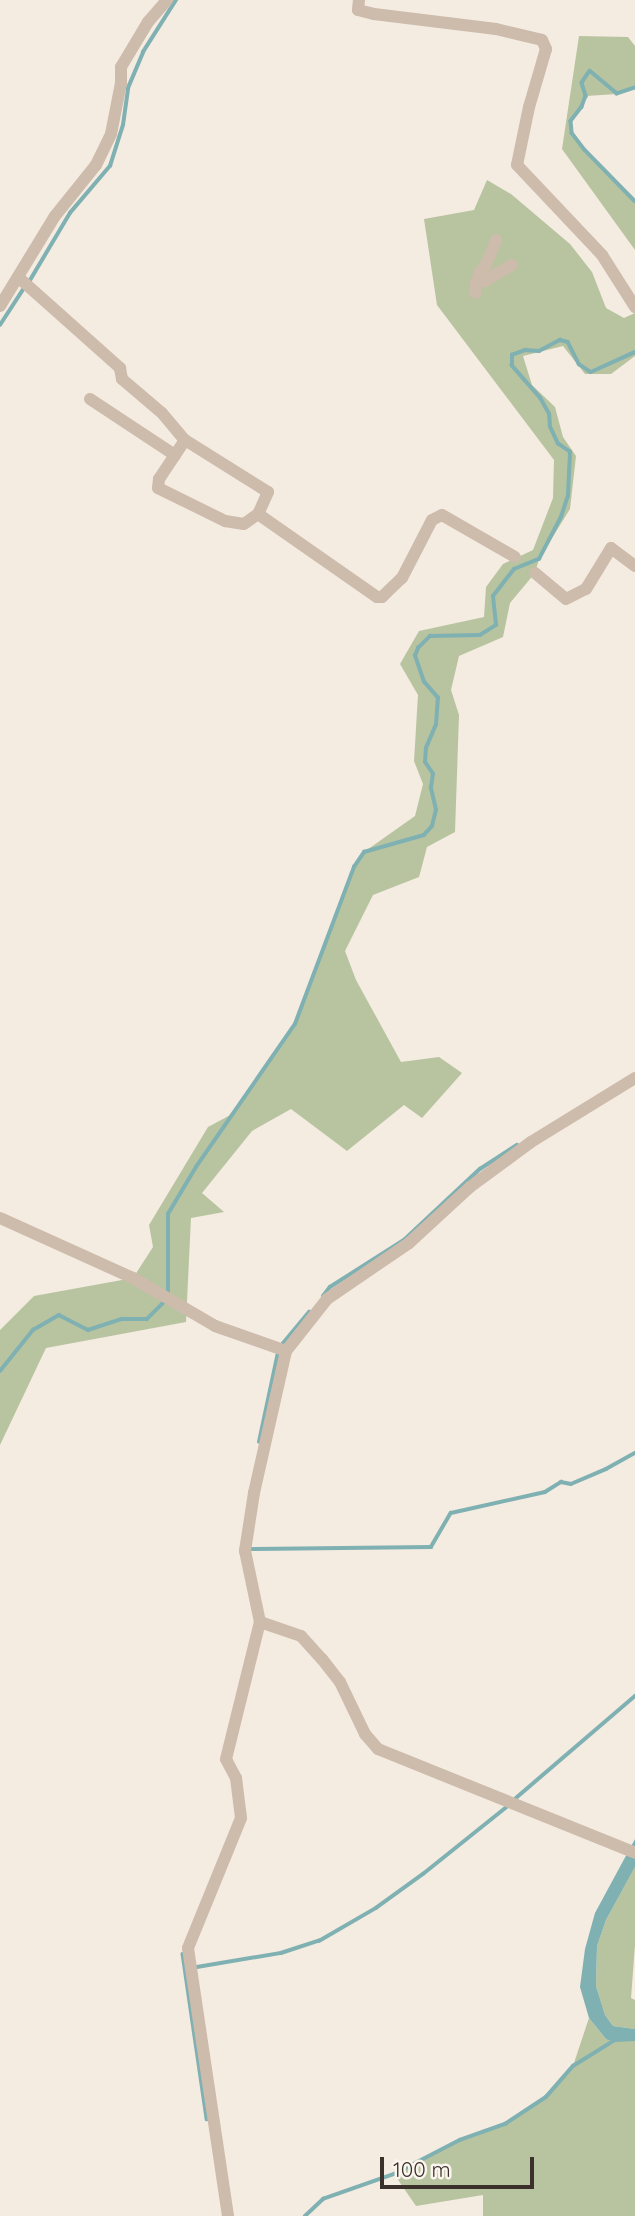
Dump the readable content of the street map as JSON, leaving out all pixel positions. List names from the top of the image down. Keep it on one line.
{"scale_bar":"100 m"}
